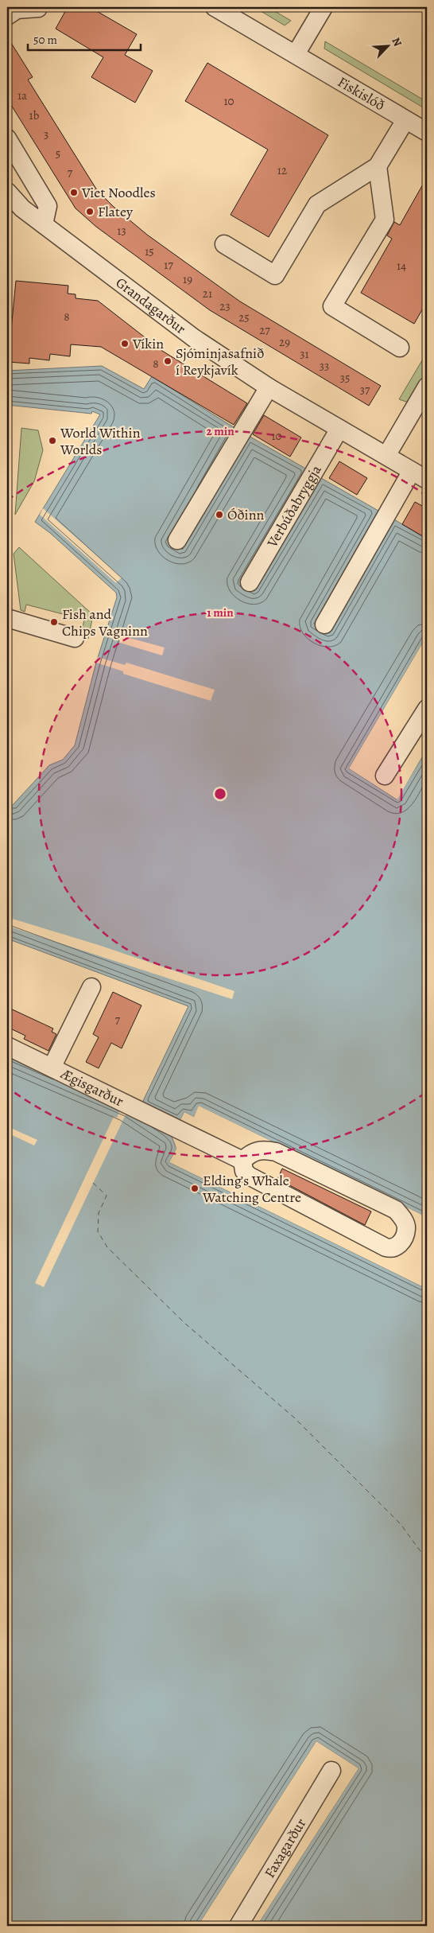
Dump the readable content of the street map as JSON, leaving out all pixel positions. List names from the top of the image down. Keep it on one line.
{"streets":{"street":["Fiskislóð","Grandagarður","Verbúðabryggja","Ægisgarður","Faxagarður"]},"crossings":[["Grandagarður","Verbúðabryggja"]],"places":["Viet Noodles","Flatey","Víkin","Sjóminjasafnið í Reykjavík","World Within Worlds","Óðinn","Fish and Chips Vagninn","Elding’s Whale Watching Centre"],"house_numbers":["1a","10","1b","3","5","12","7","13","15","17","14","19","21","23","8","25","27","29","31","8","33","35","37","10","7"],"scale_bar":"50 m","north":"top right","rings":["2 min","1 min"]}
